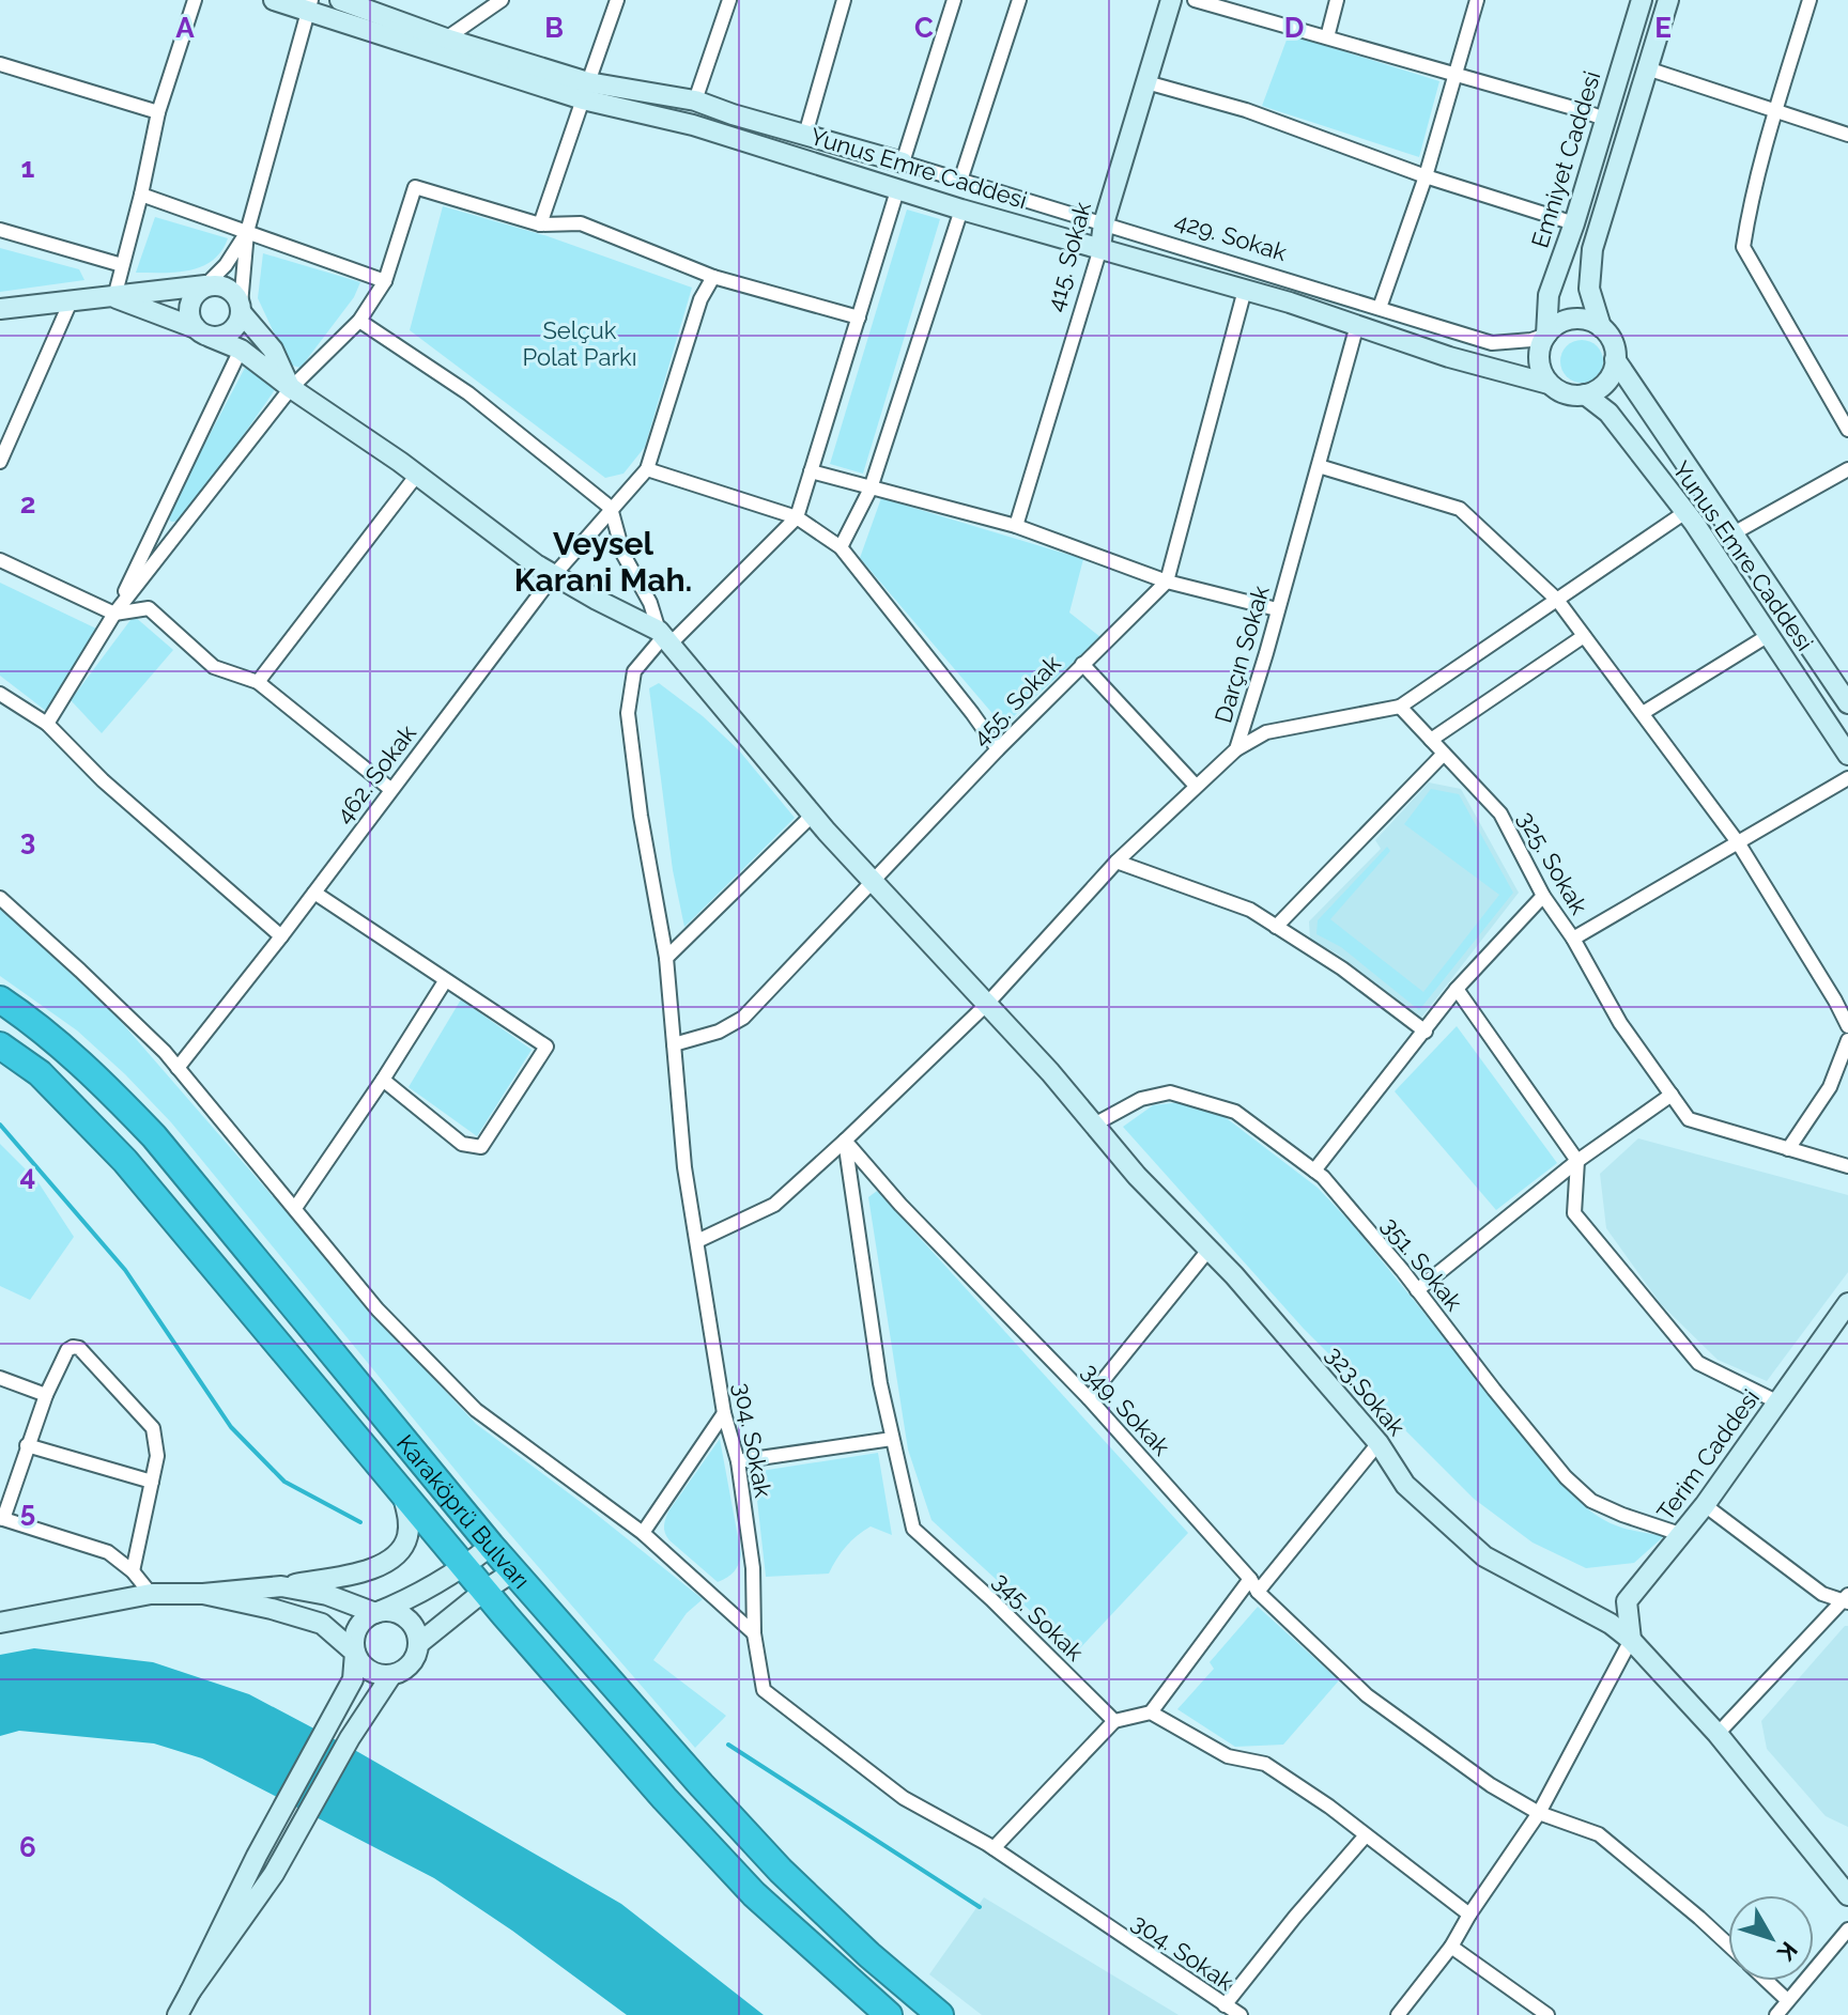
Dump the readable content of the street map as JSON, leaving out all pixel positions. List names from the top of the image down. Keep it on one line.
{"streets":{"highway":["Karaköprü Bulvarı"],"street":["Emniyet Caddesi","Yunus Emre Caddesi","429. Sokak","415. Sokak","Darçın Sokak","455. Sokak","462. Sokak","325. Sokak","351. Sokak","323.Sokak","349. Sokak","304. Sokak","Terim Caddesi","345. Sokak"]},"crossings":[["Emniyet Caddesi","Yunus Emre Caddesi"],["Emniyet Caddesi","429. Sokak"],["Yunus Emre Caddesi","429. Sokak"],["Yunus Emre Caddesi","415. Sokak"],["Yunus Emre Caddesi","Darçın Sokak"],["429. Sokak","415. Sokak"],["Darçın Sokak","323.Sokak"],["455. Sokak","323.Sokak"],["455. Sokak","304. Sokak"],["462. Sokak","323.Sokak"],["351. Sokak","323.Sokak"],["351. Sokak","Terim Caddesi"],["323.Sokak","304. Sokak"],["323.Sokak","Terim Caddesi"],["349. Sokak","345. Sokak"]],"districts":["Veysel Karani Mah."],"parks":["Selçuk Polat Parkı"],"north":"bottom right","grid":{"columns":["A","B","C","D","E"],"rows":["1","2","3","4","5","6"]}}
